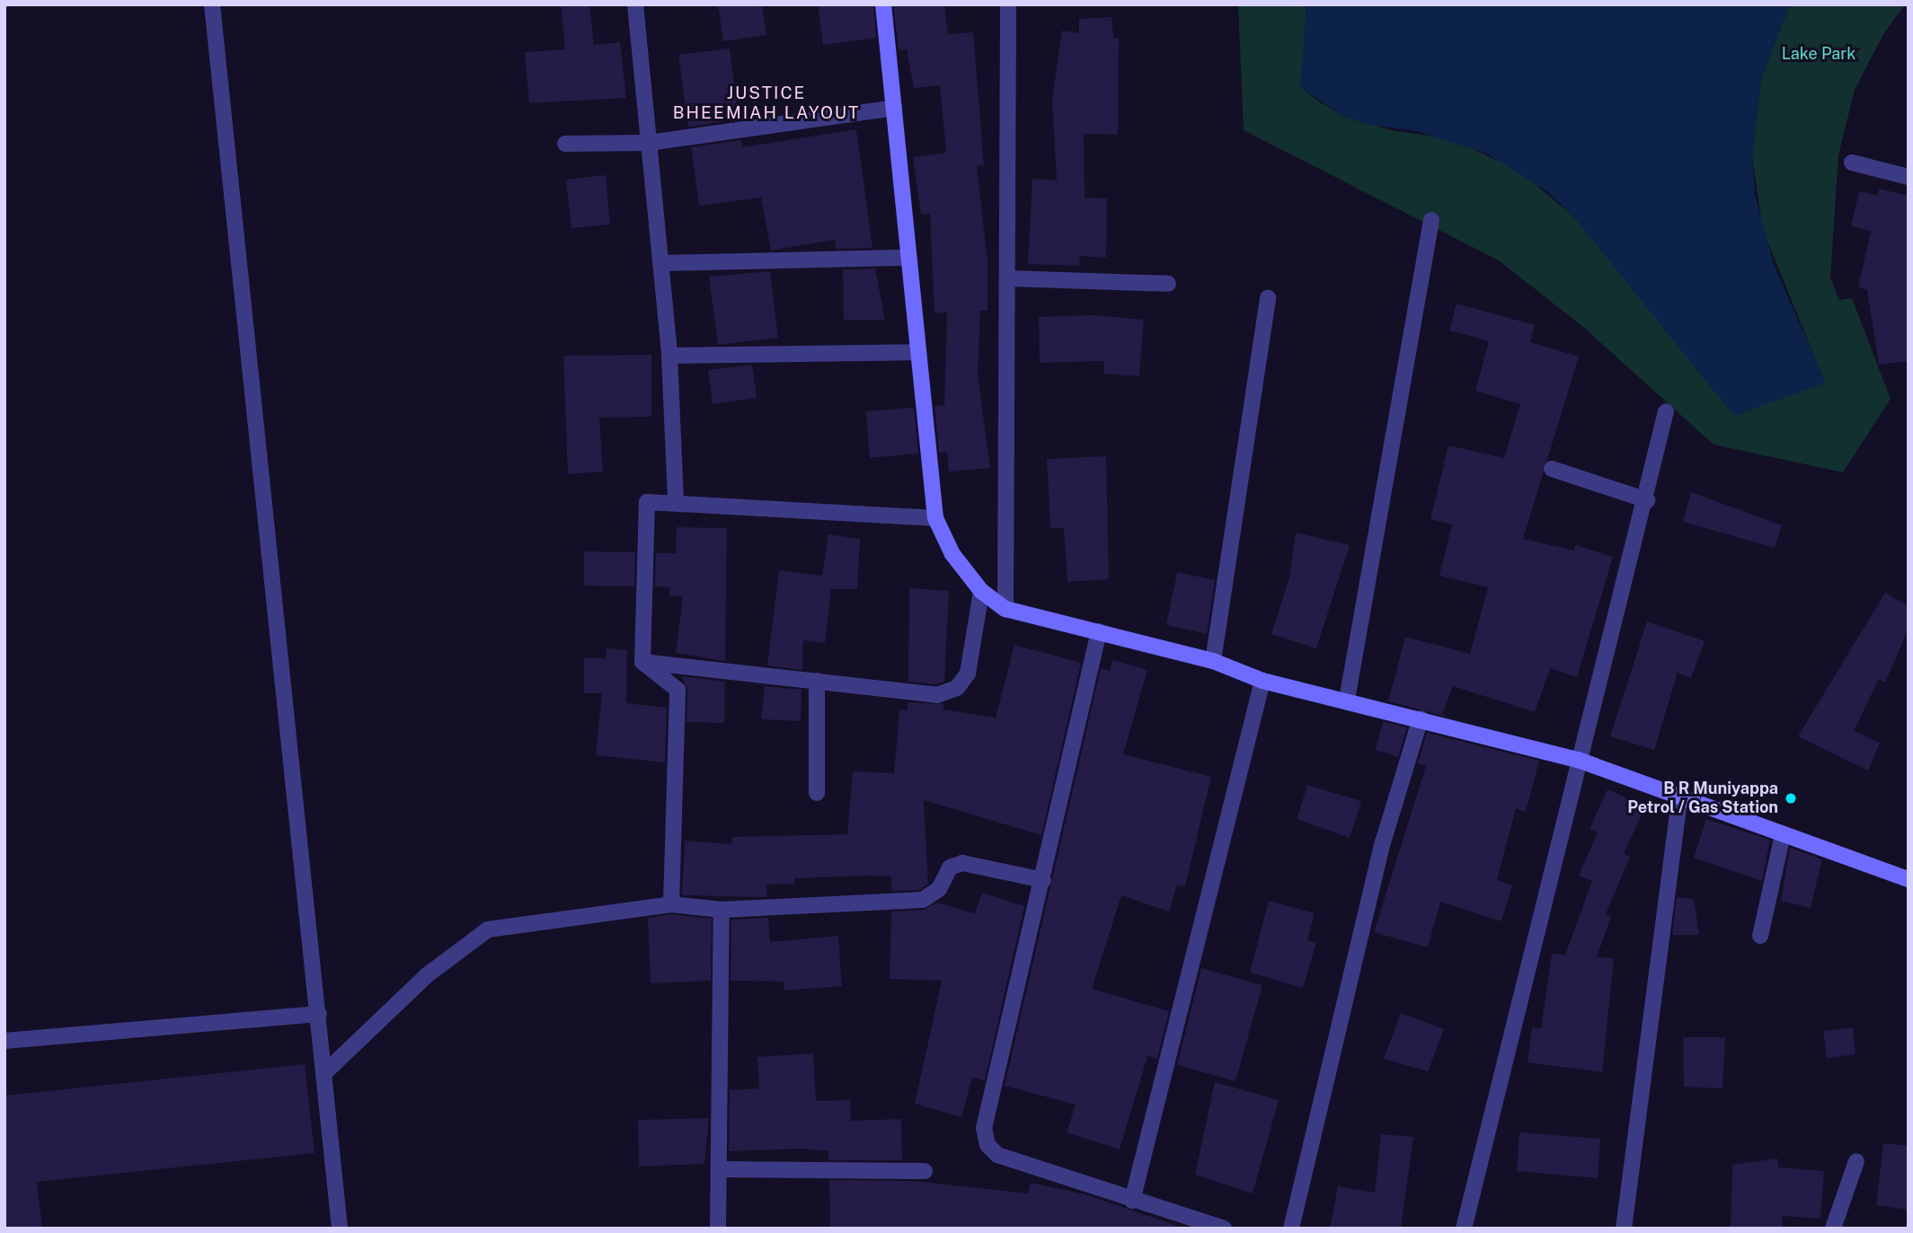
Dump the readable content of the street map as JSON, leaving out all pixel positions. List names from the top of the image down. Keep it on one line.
{"districts":["JUSTICE BHEEMIAH LAYOUT"],"parks":["Lake Park"],"places":["B R Muniyappa Petrol / Gas Station"]}
